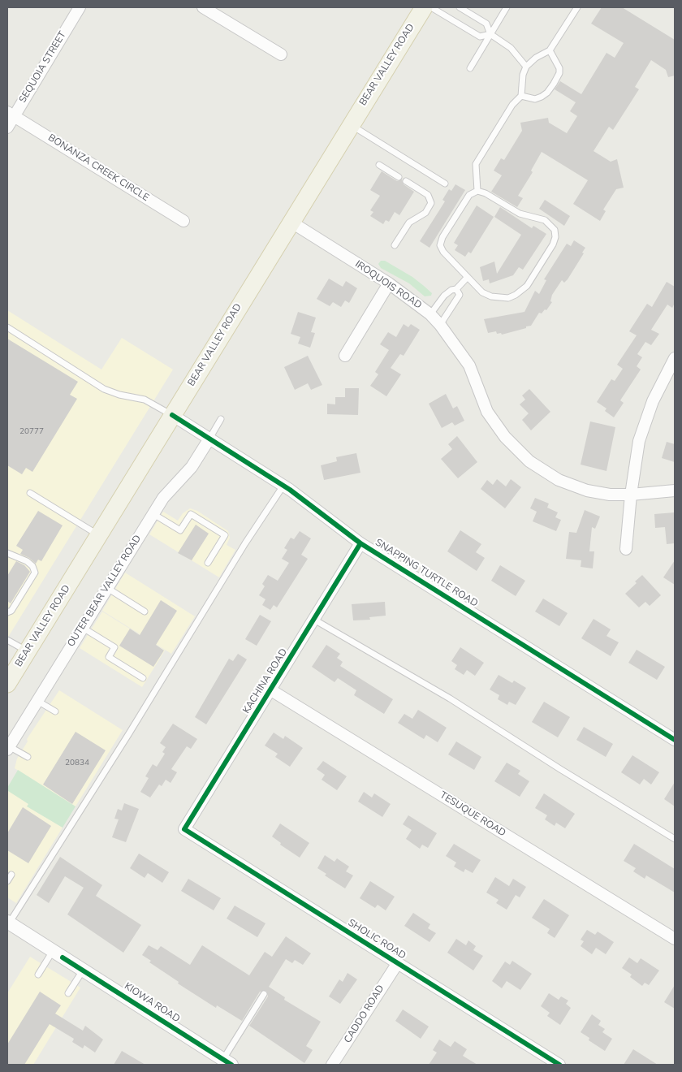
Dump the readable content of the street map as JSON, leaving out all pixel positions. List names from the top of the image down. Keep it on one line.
{"streets":{"main road":["BEAR VALLEY ROAD"],"street":["SEQUOIA STREET","BONANZA CREEK CIRCLE","IROQUOIS ROAD","SNAPPING TURTLE ROAD","OUTER BEAR VALLEY ROAD","KACHINA ROAD","TESUQUE ROAD","SHOLIC ROAD","KIOWA ROAD","CADDO ROAD"]},"crossings":[["BEAR VALLEY ROAD","IROQUOIS ROAD"],["BEAR VALLEY ROAD","SNAPPING TURTLE ROAD"],["SEQUOIA STREET","BONANZA CREEK CIRCLE"],["SNAPPING TURTLE ROAD","OUTER BEAR VALLEY ROAD"],["SNAPPING TURTLE ROAD","KACHINA ROAD"],["KACHINA ROAD","TESUQUE ROAD"],["KACHINA ROAD","SHOLIC ROAD"],["SHOLIC ROAD","CADDO ROAD"]],"house_numbers":["20777","20834"]}
